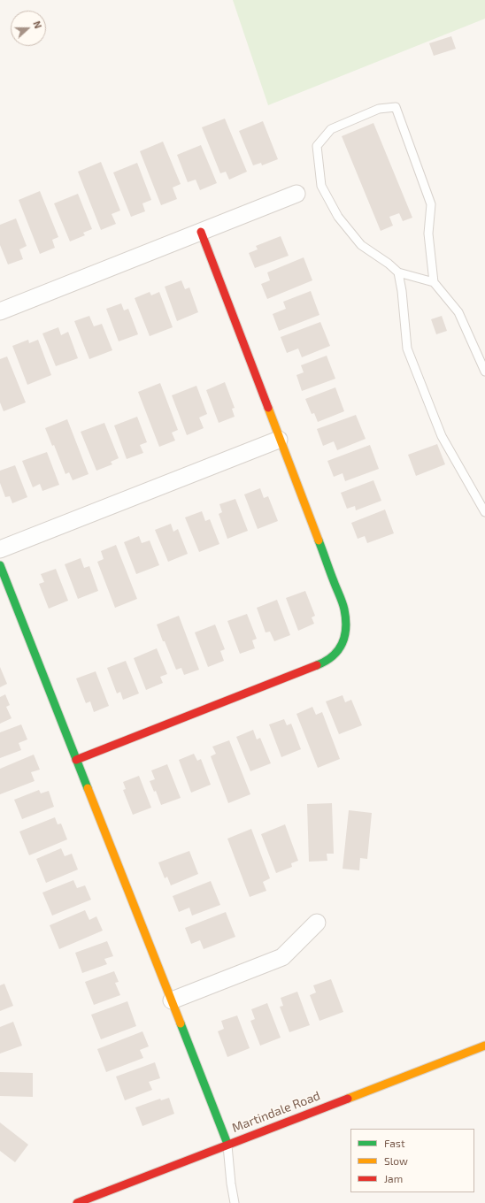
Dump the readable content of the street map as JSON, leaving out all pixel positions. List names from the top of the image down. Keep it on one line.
{"streets":{"street":["Martindale Road"]},"legend":["Fast","Slow","Jam"],"north":"right"}
